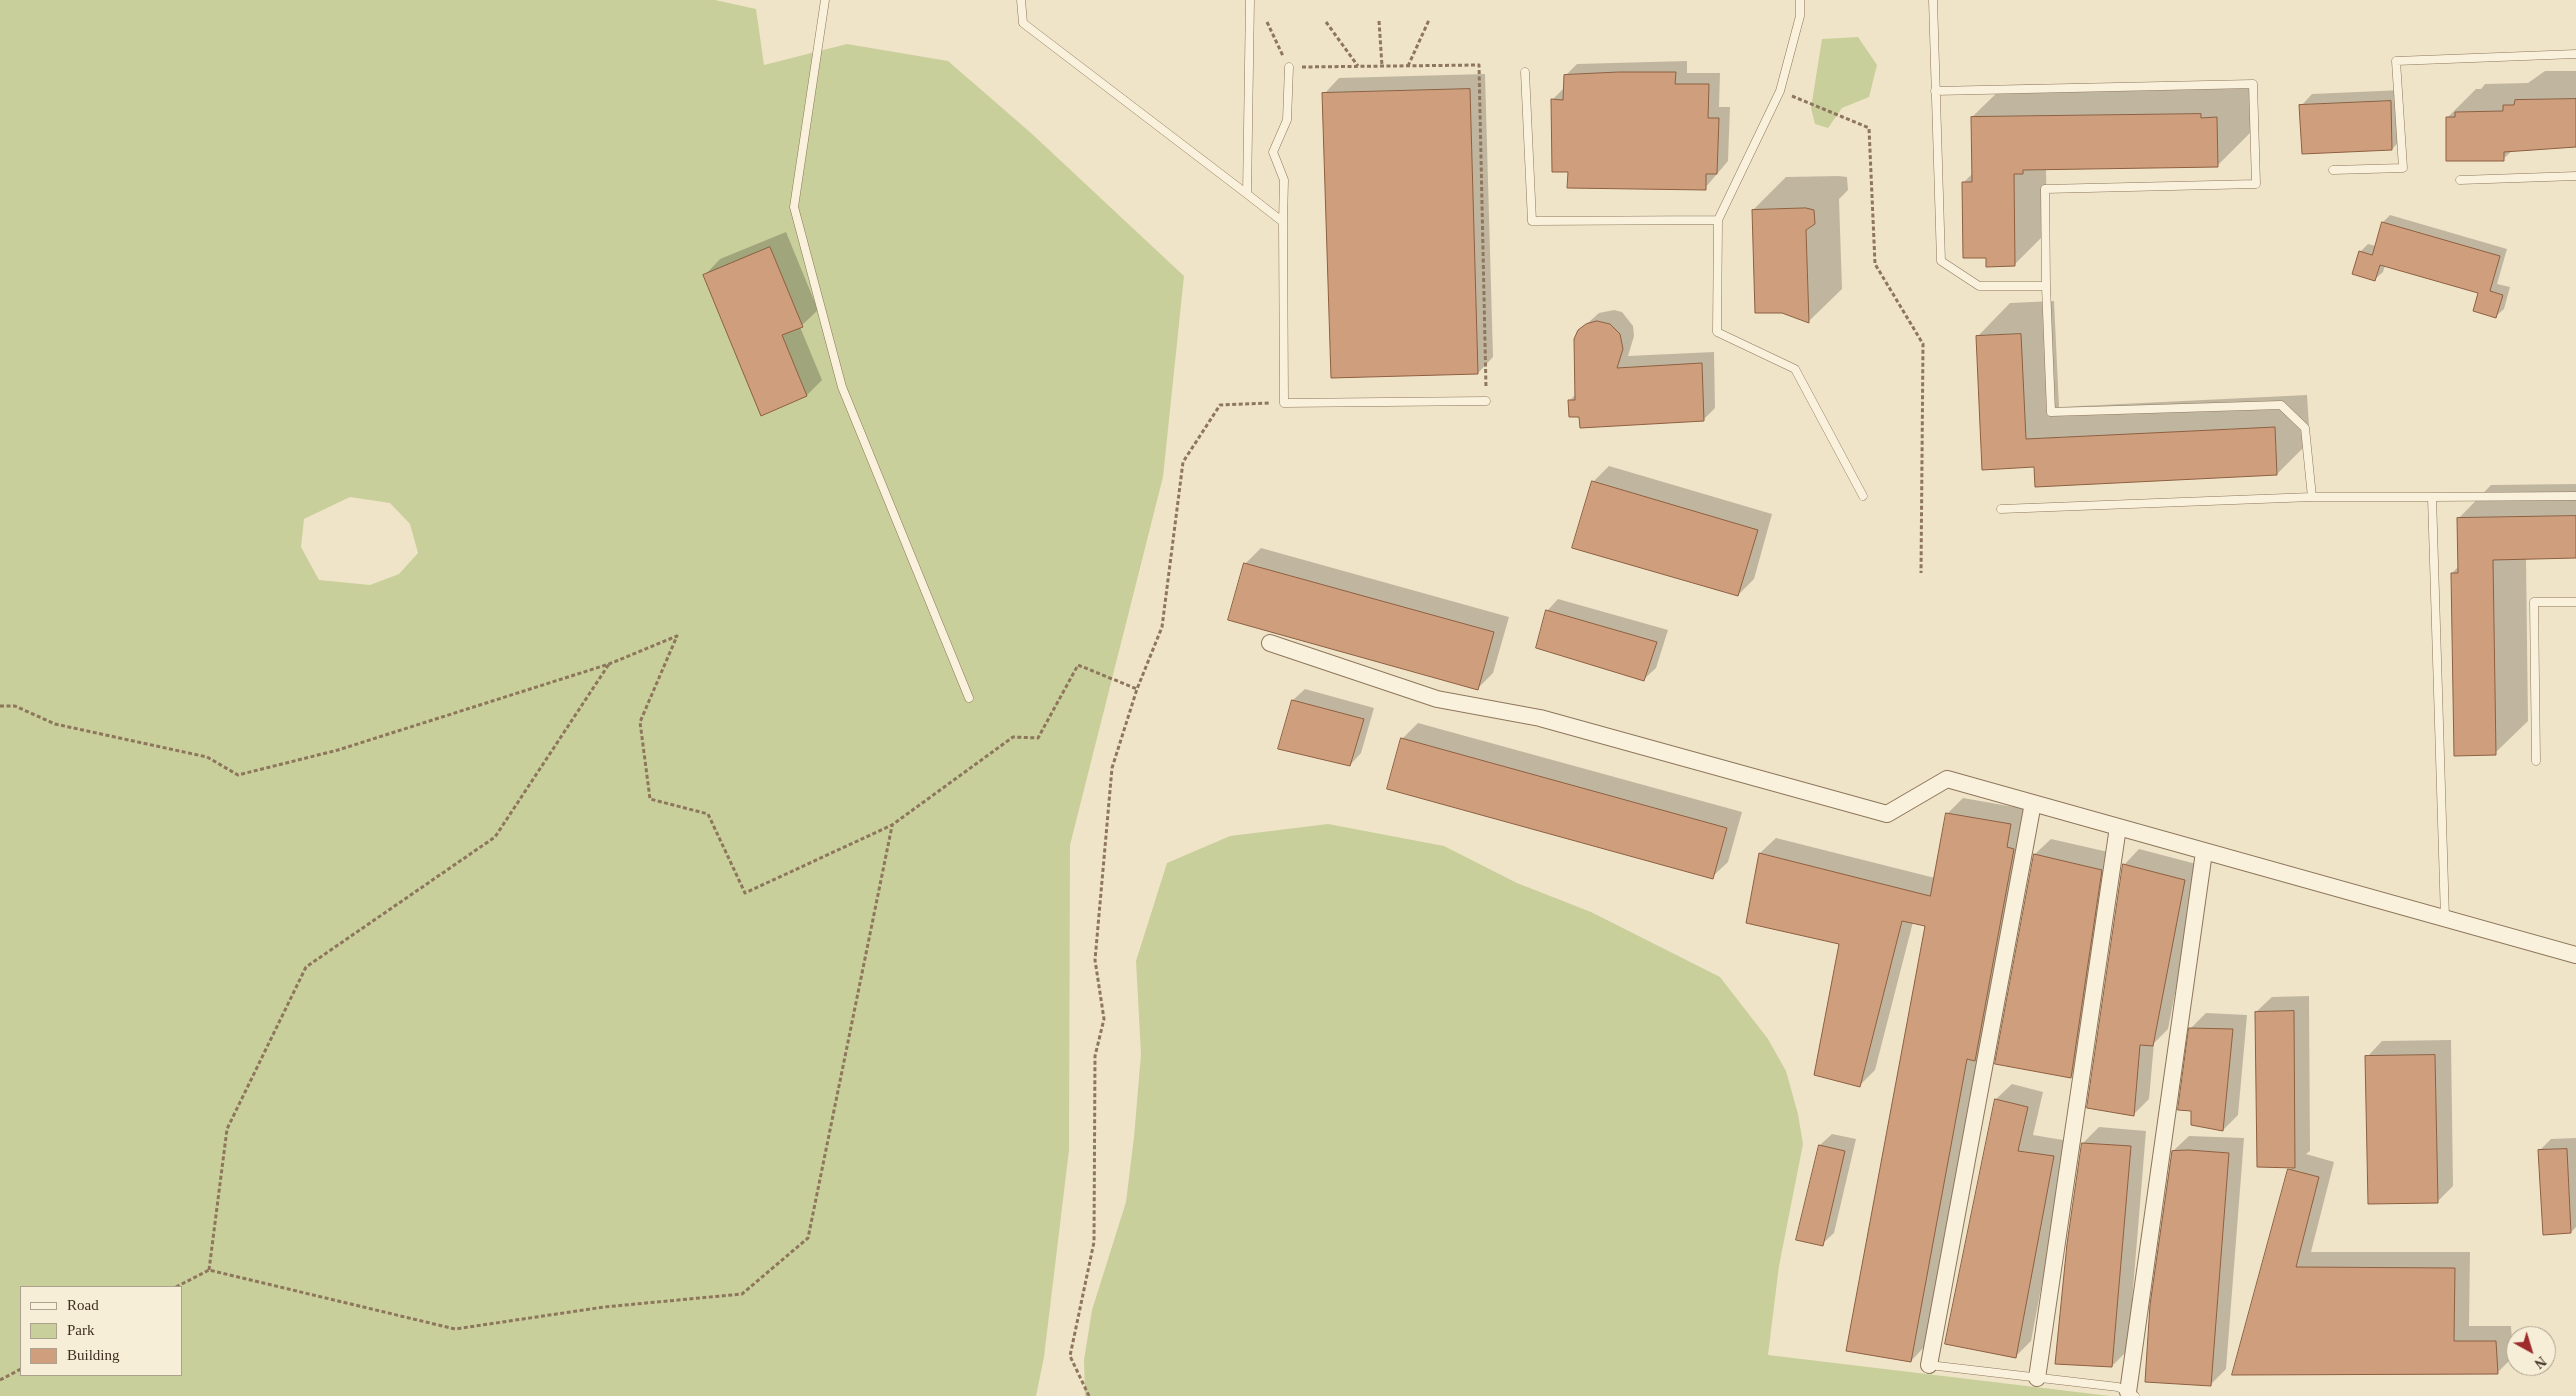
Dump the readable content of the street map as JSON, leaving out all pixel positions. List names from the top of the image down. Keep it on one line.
{"legend":["Road","Park","Building"],"north":"bottom right"}
